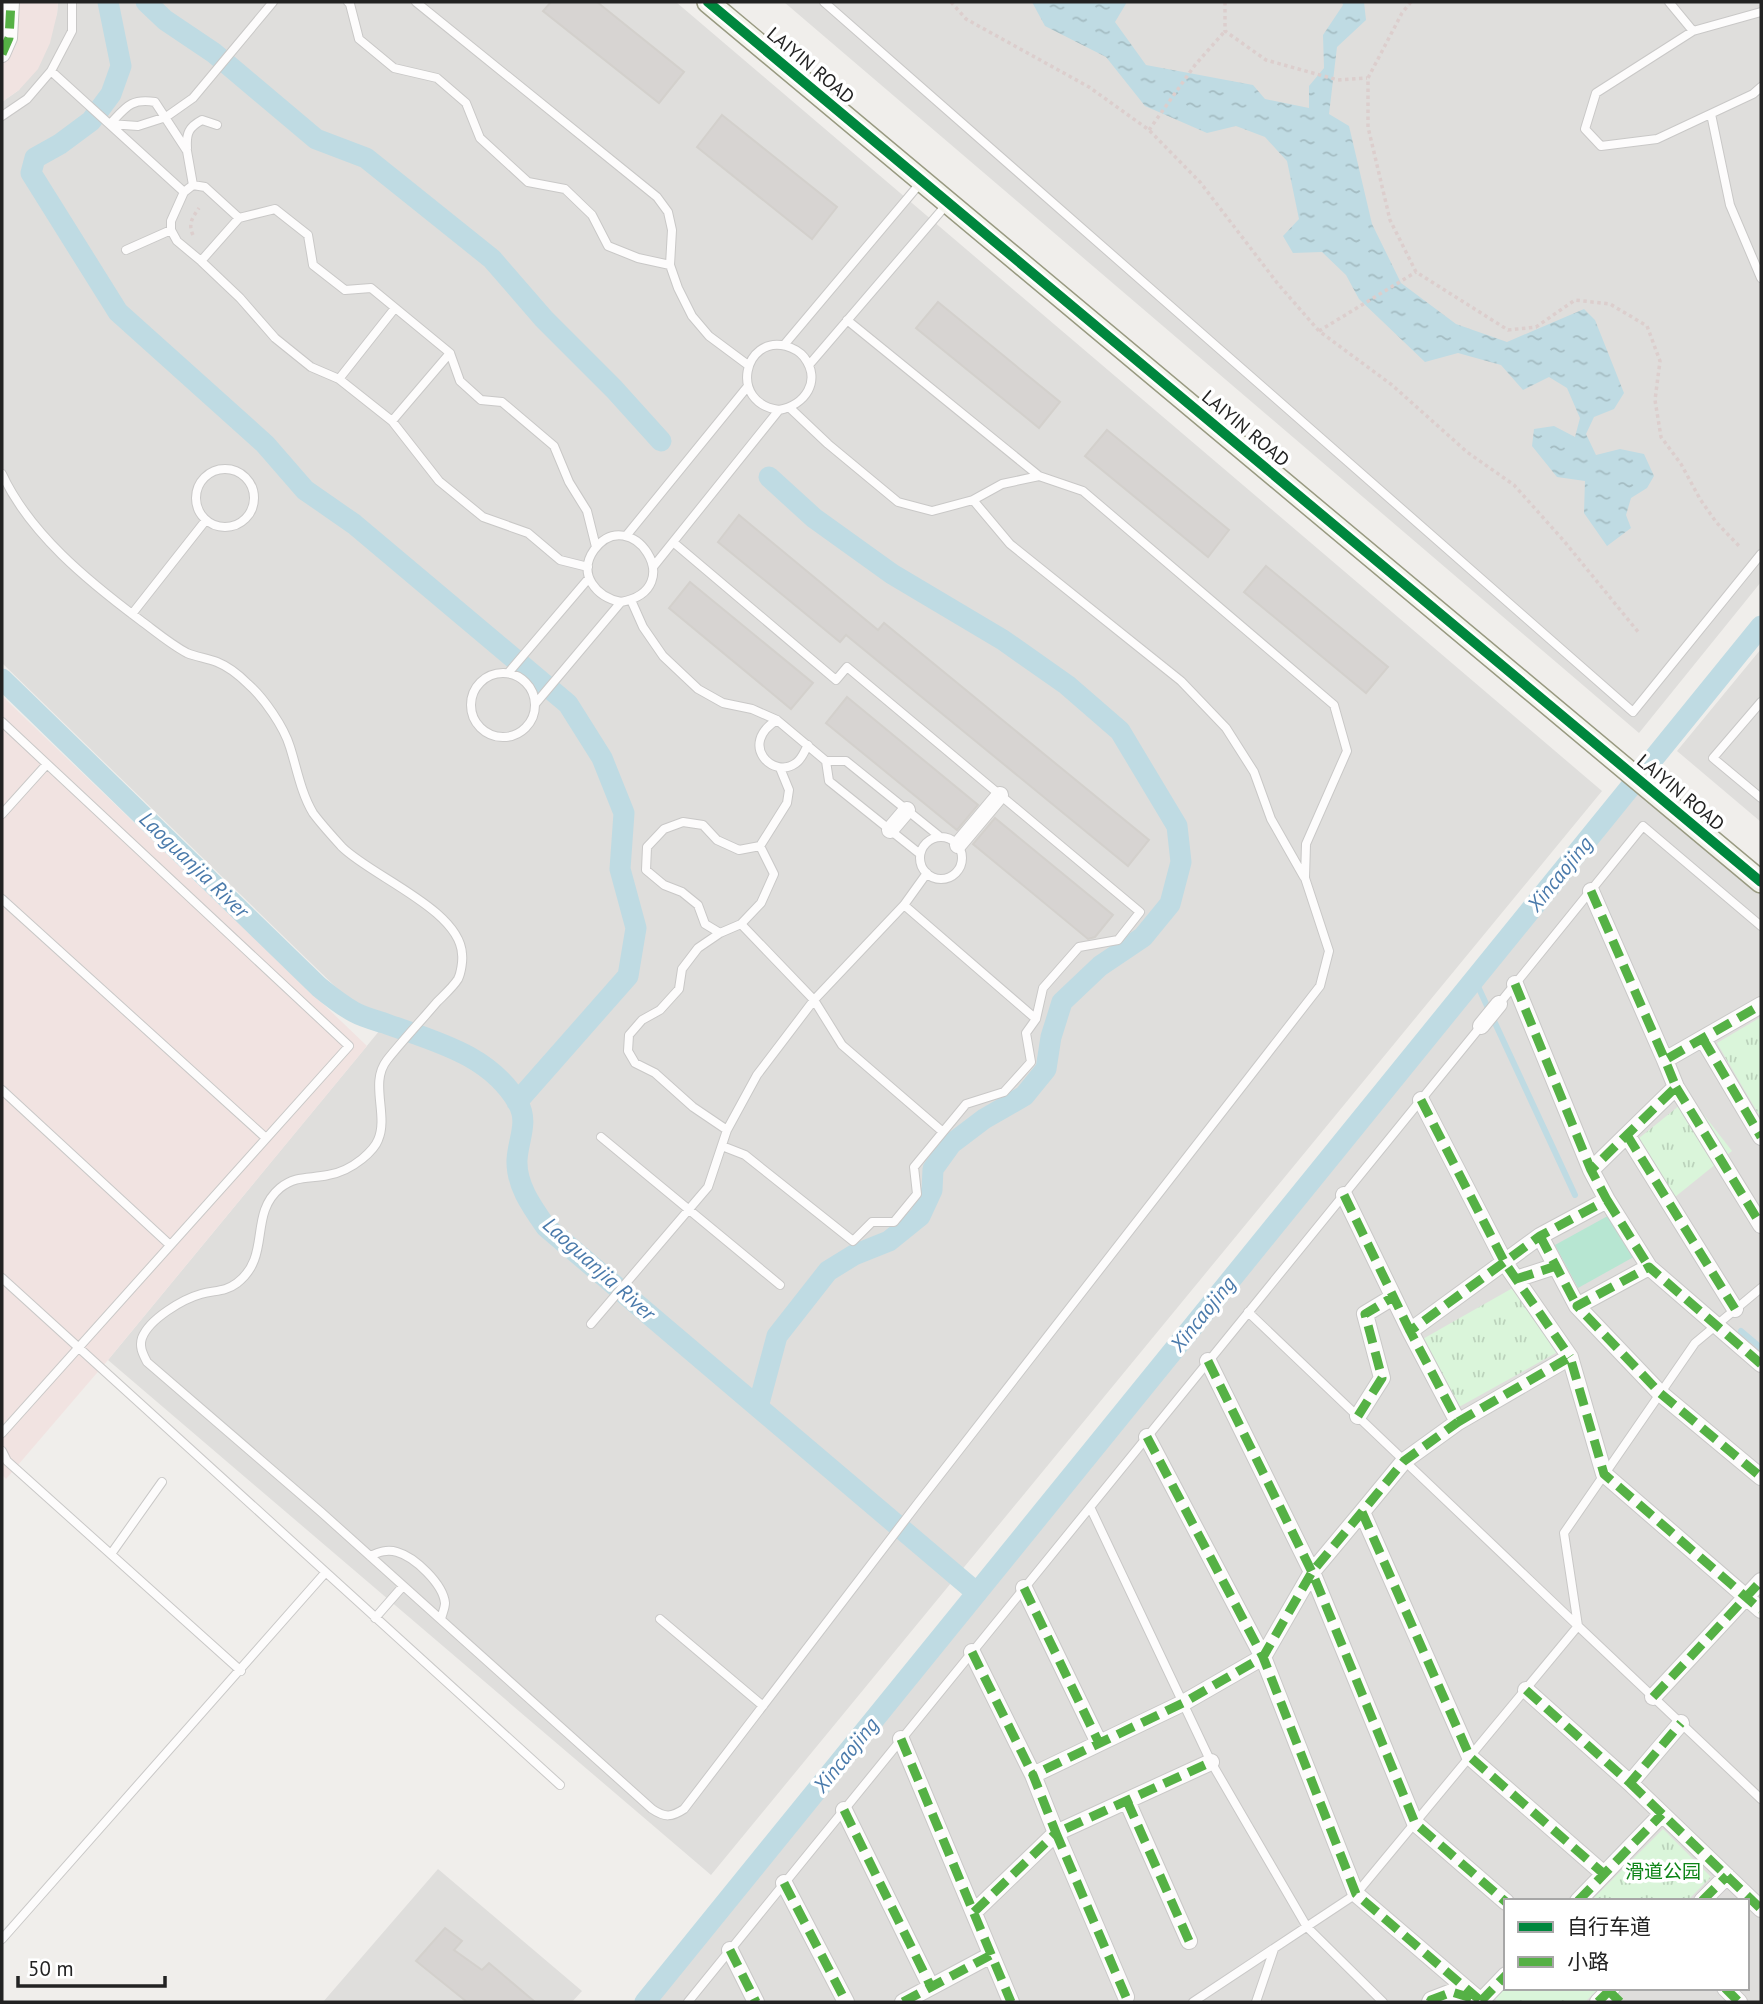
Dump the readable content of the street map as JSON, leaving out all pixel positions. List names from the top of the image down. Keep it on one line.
{"streets":{"street":["LAIYIN ROAD"]},"water":["Laoguanjia River","Xincaojing"],"parks":["滑道公园"],"legend":["自行车道","小路"],"scale_bar":"50 m"}
